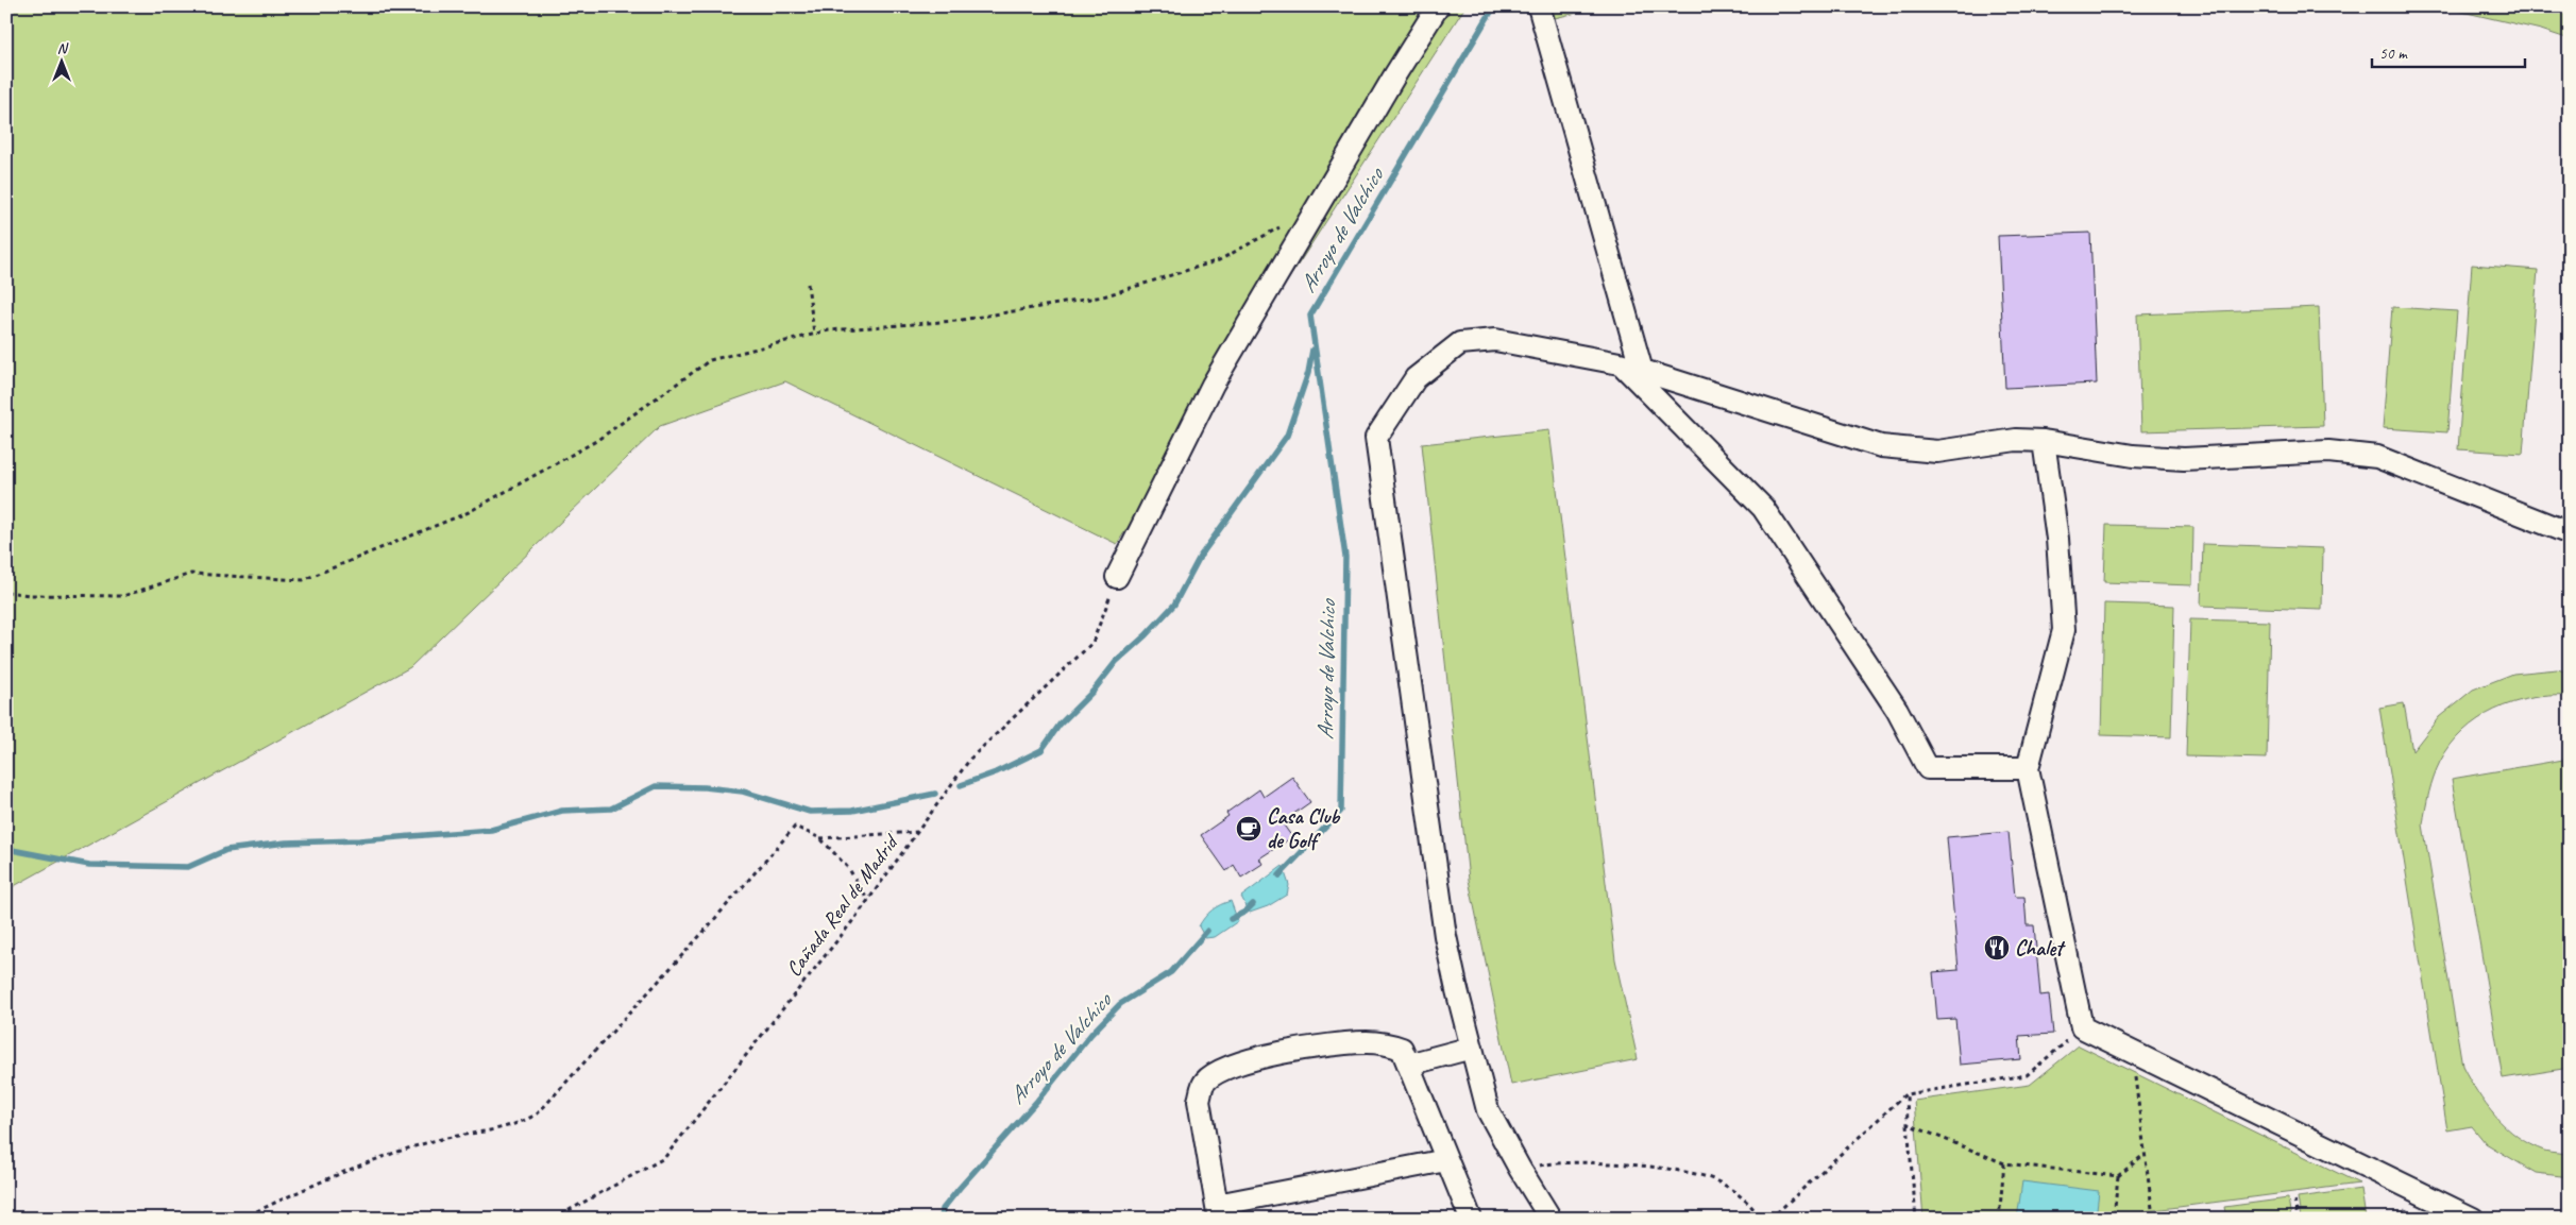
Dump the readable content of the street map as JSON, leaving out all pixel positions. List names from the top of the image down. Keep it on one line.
{"streets":{"path":["Cañada Real de Madrid"]},"water":["Arroyo de Valchico"],"places":{"cafe":["Casa Club de Golf"],"restaurant":["Chalet"]},"scale_bar":"50 m","north":"top"}
